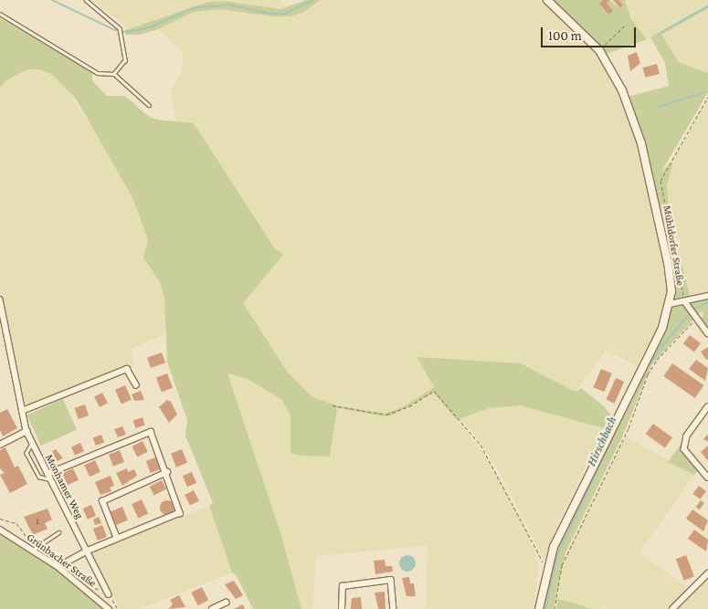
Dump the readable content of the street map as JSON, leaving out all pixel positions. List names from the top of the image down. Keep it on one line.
{"streets":{"street":["Mühldorfer Straße","Monhamer Weg","Grünbacher Straße"]},"water":["Hirschbach"],"house_numbers":["1"],"scale_bar":"100 m"}
